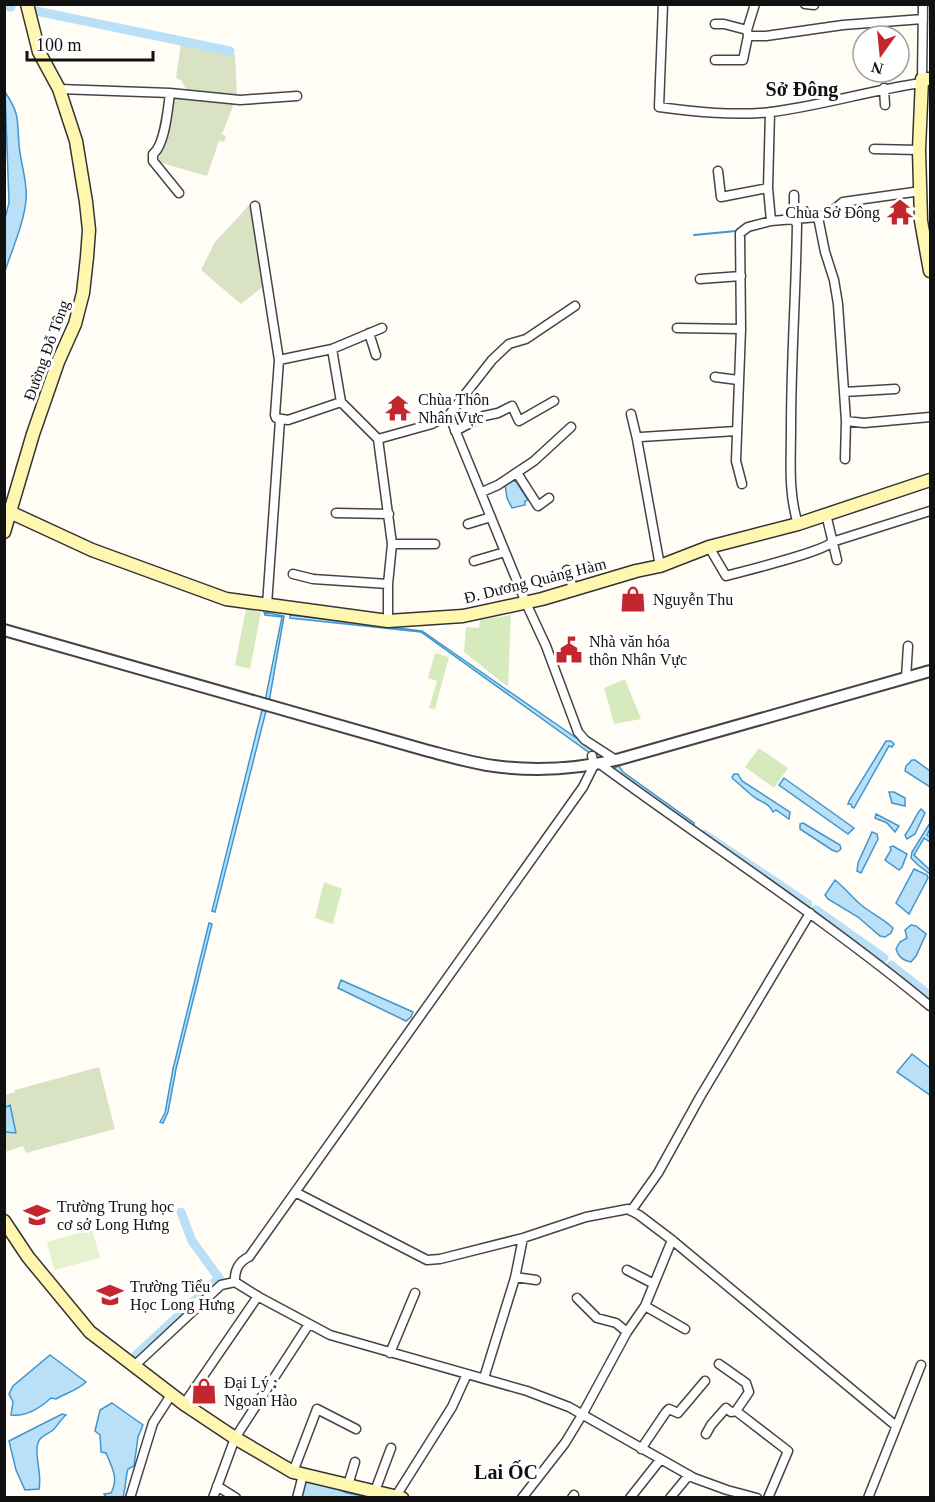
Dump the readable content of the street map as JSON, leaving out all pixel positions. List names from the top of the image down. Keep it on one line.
{"streets":{"main road":["Đường Đỗ Tông","Đ. Dương Quảng Hàm"]},"crossings":[["Đường Đỗ Tông","Đ. Dương Quảng Hàm"]],"districts":["Sở Đông","Lai ỐC"],"places":{"temple":["Chùa Sở Đông","Chùa Thôn Nhân Vực"],"shop":["Nguyễn Thu","Đại Lý : Ngoan Hào"],"public building":["Nhà văn hóa thôn Nhân Vực"],"school or university":["Trường Trung học cơ sở Long Hưng","Trường Tiểu Học Long Hưng"]},"scale_bar":"100 m","north":"bottom"}
